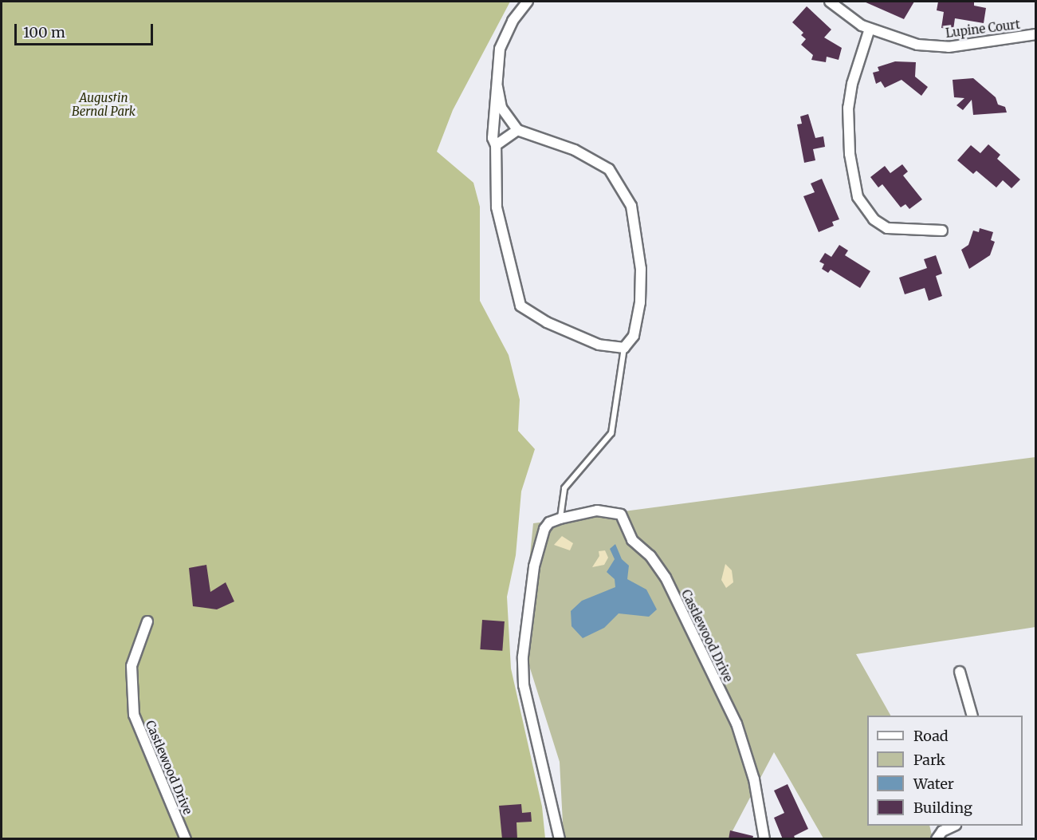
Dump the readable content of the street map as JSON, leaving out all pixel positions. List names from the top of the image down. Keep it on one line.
{"streets":{"street":["Lupine Court","Castlewood Drive"]},"parks":["Augustin Bernal Park"],"legend":["Road","Park","Water","Building"],"scale_bar":"100 m"}
